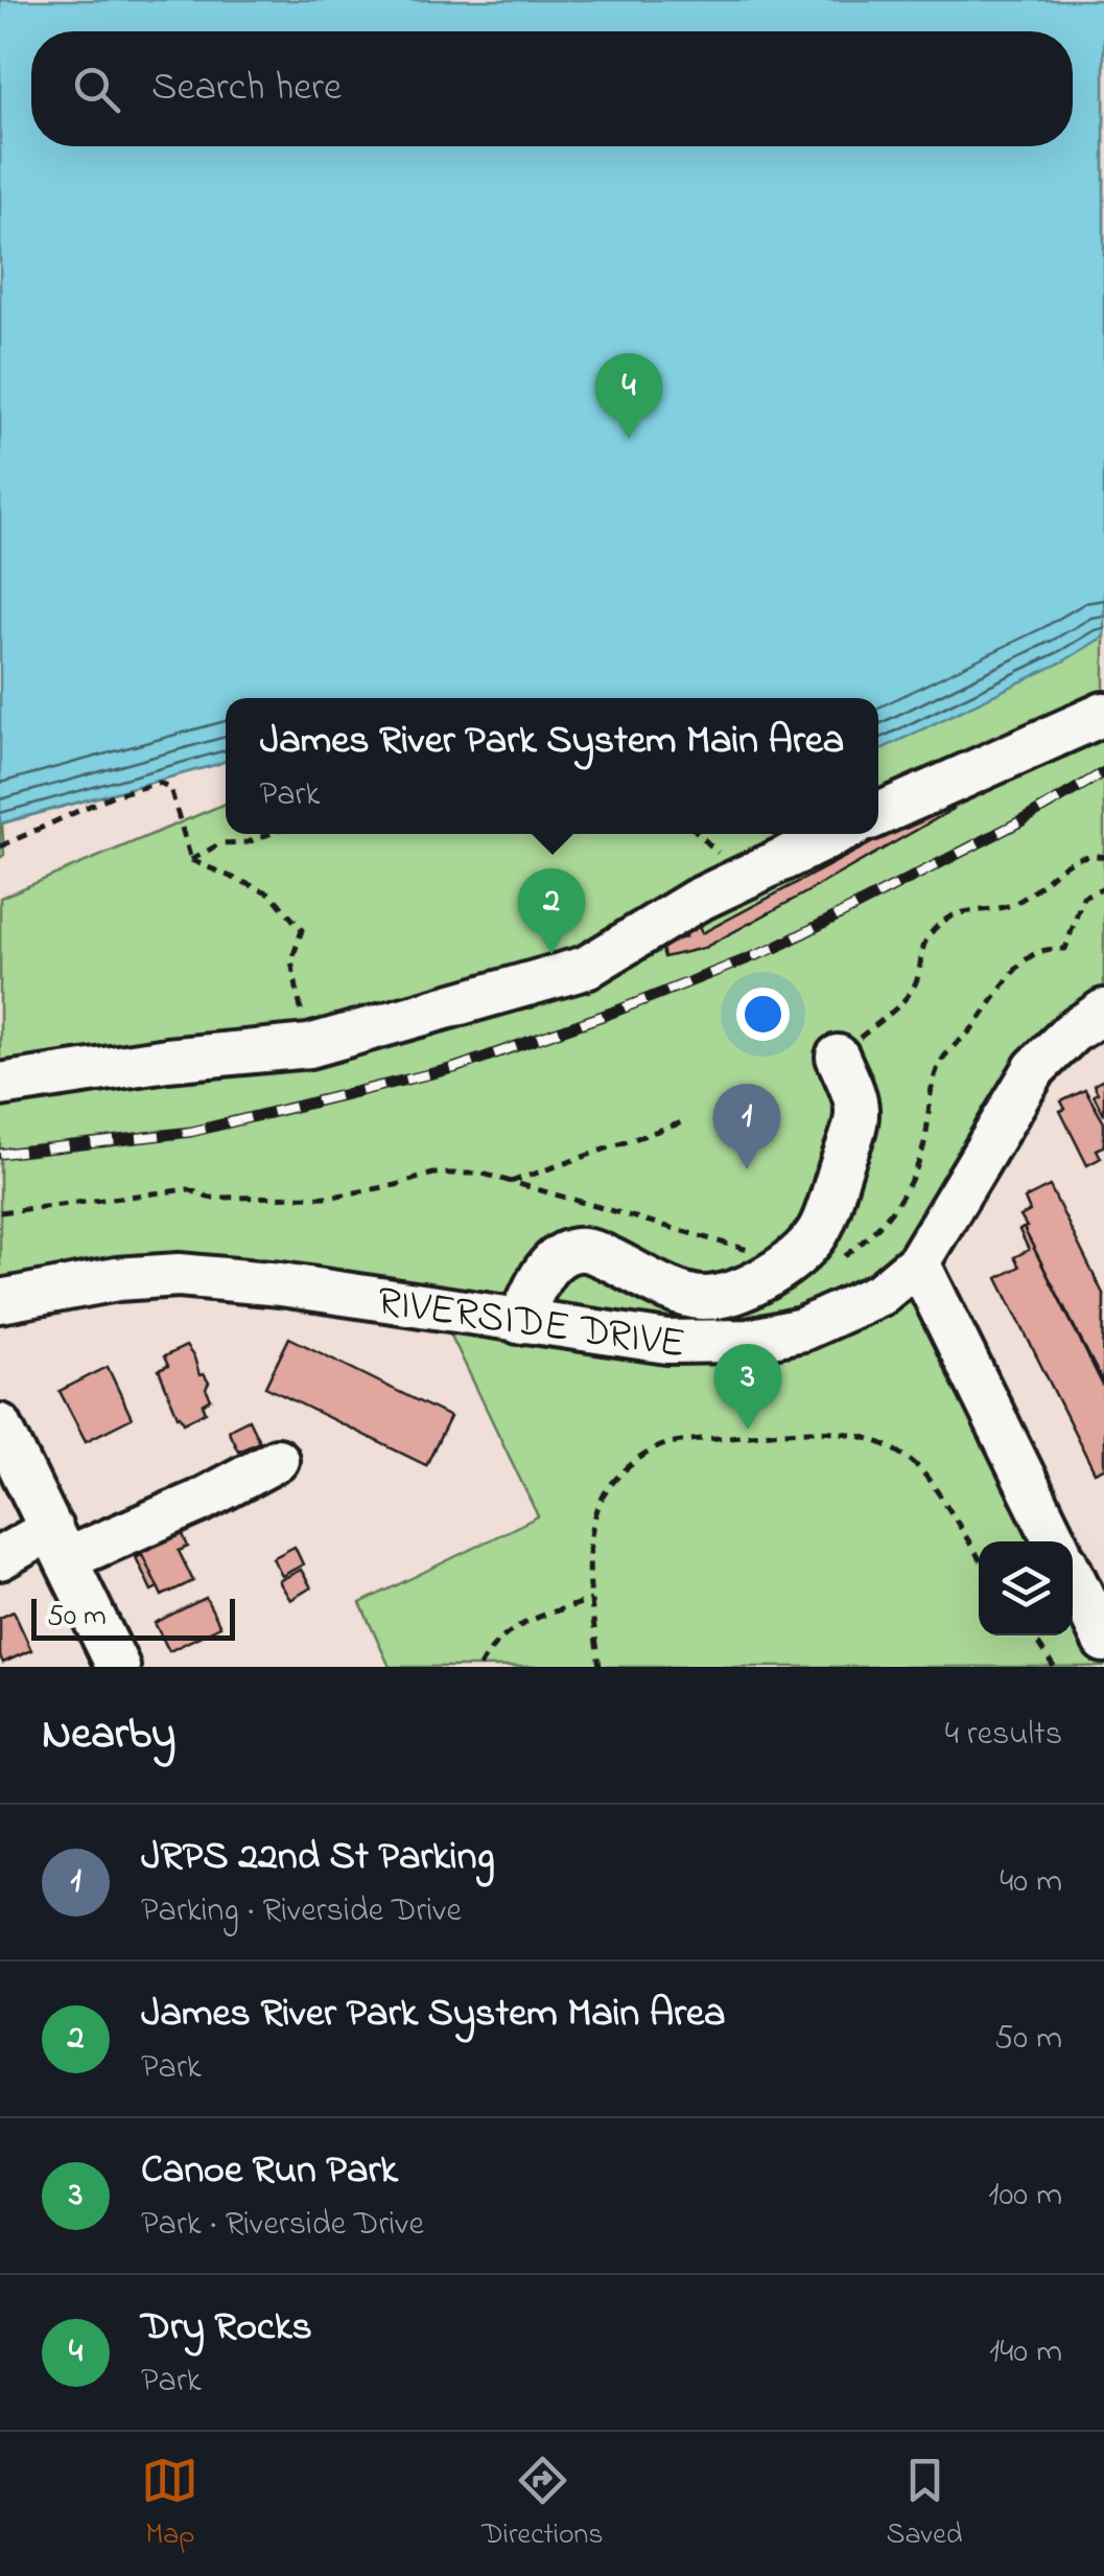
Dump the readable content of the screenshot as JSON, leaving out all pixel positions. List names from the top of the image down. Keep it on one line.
{"streets":{"street":["RIVERSIDE DRIVE"]},"scale_bar":"50 m","page":{"search":"Search here","pins":["4","2","1","3"],"popup":["James River Park System Main Area","Park"],"scale":"50 m","heading":["Nearby","4 results"],"list":[{"mark":"1","name":"JRPS 22nd St Parking","note":"Parking · Riverside Drive","value":"40 m"},{"mark":"2","name":"James River Park System Main Area","note":"Park","value":"50 m"},{"mark":"3","name":"Canoe Run Park","note":"Park · Riverside Drive","value":"100 m"},{"mark":"4","name":"Dry Rocks","note":"Park","value":"140 m"}],"nav":["Map","Directions","Saved"]}}
